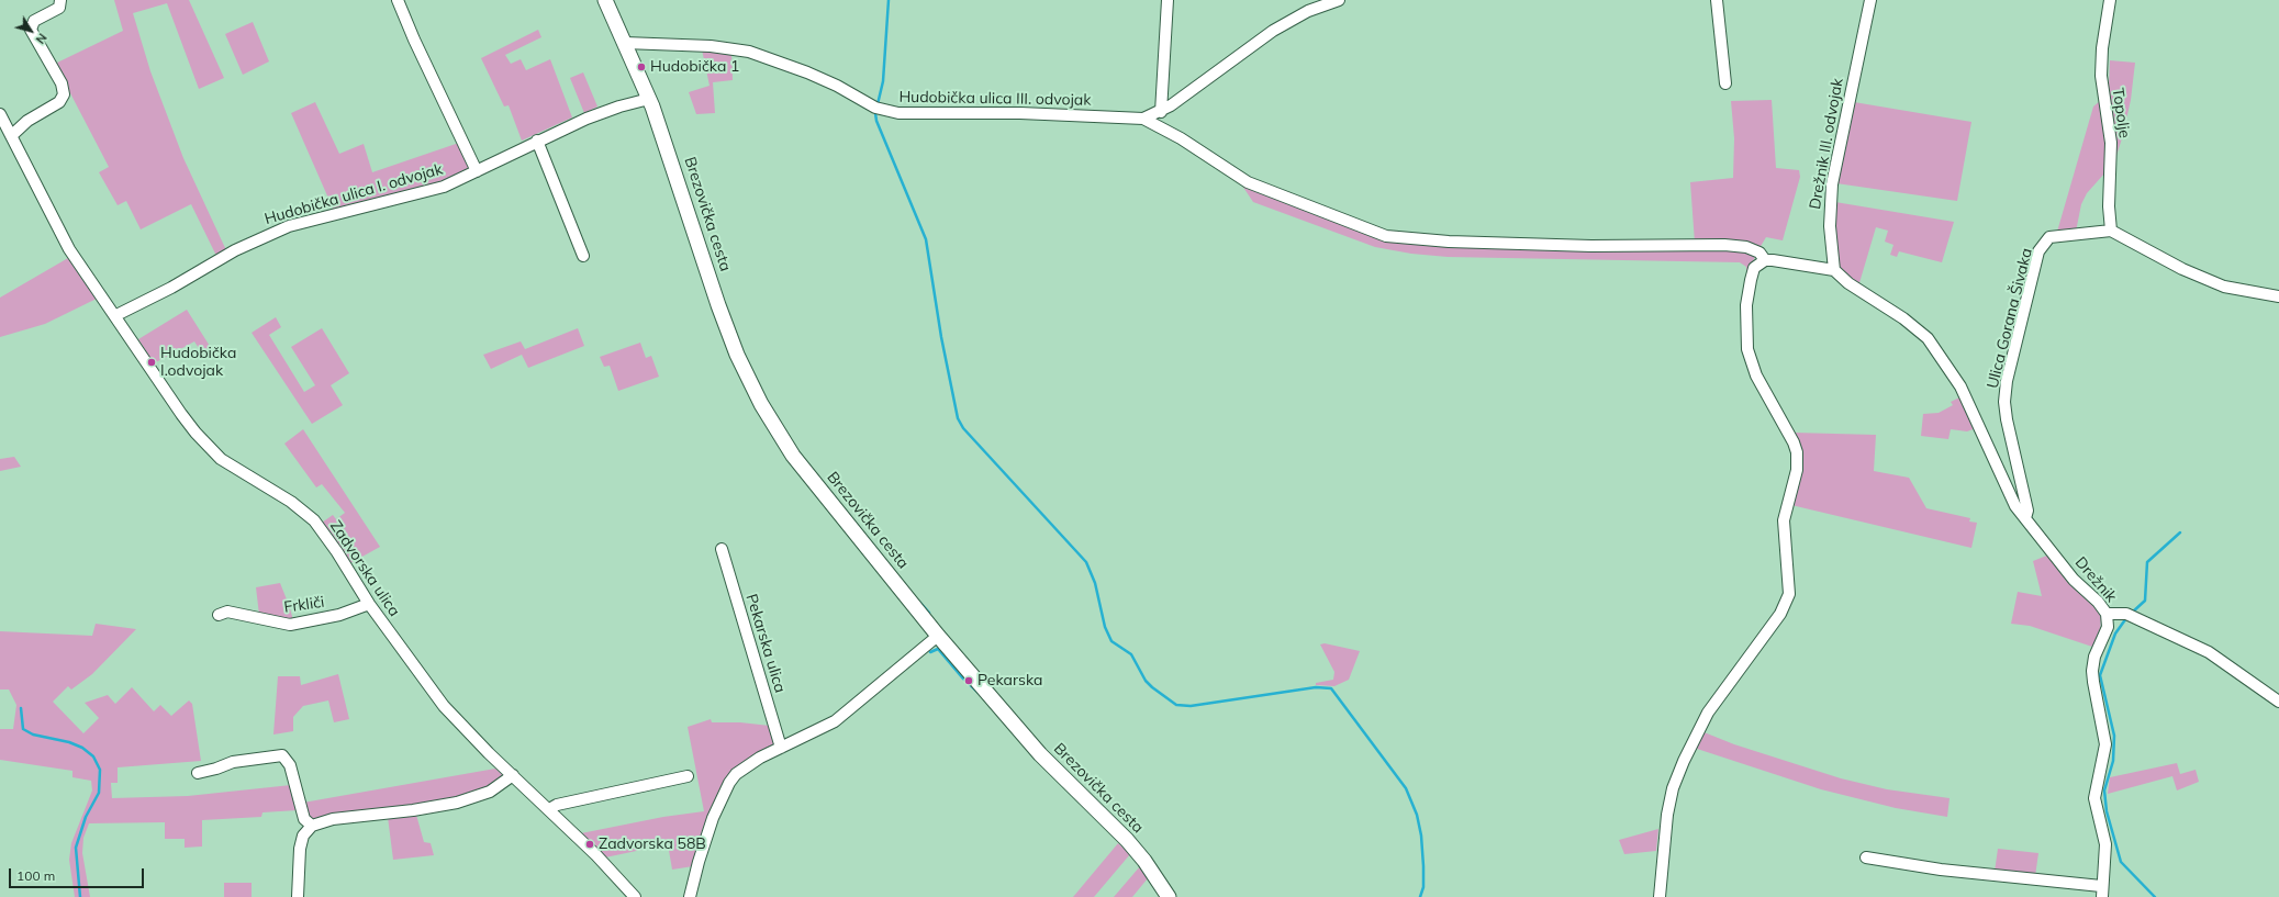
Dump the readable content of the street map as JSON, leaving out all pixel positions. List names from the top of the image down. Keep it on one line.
{"streets":{"main road":["Brezovička cesta"],"street":["Hudobička ulica III. odvojak","Topolje","Drežnik III. odvojak","Hudobička ulica I. odvojak","Ulica Gorana Šivaka","Zadvorska ulica","Drežnik","Frkliči","Pekarska ulica"]},"crossings":[["Hudobička ulica III. odvojak","Brezovička cesta"],["Topolje","Ulica Gorana Šivaka"],["Drežnik III. odvojak","Drežnik"],["Hudobička ulica I. odvojak","Brezovička cesta"],["Hudobička ulica I. odvojak","Zadvorska ulica"],["Ulica Gorana Šivaka","Drežnik"],["Zadvorska ulica","Frkliči"]],"places":["Hudobička 1","Hudobička I.odvojak","Pekarska","Zadvorska 58B"],"scale_bar":"100 m","north":"bottom right"}
